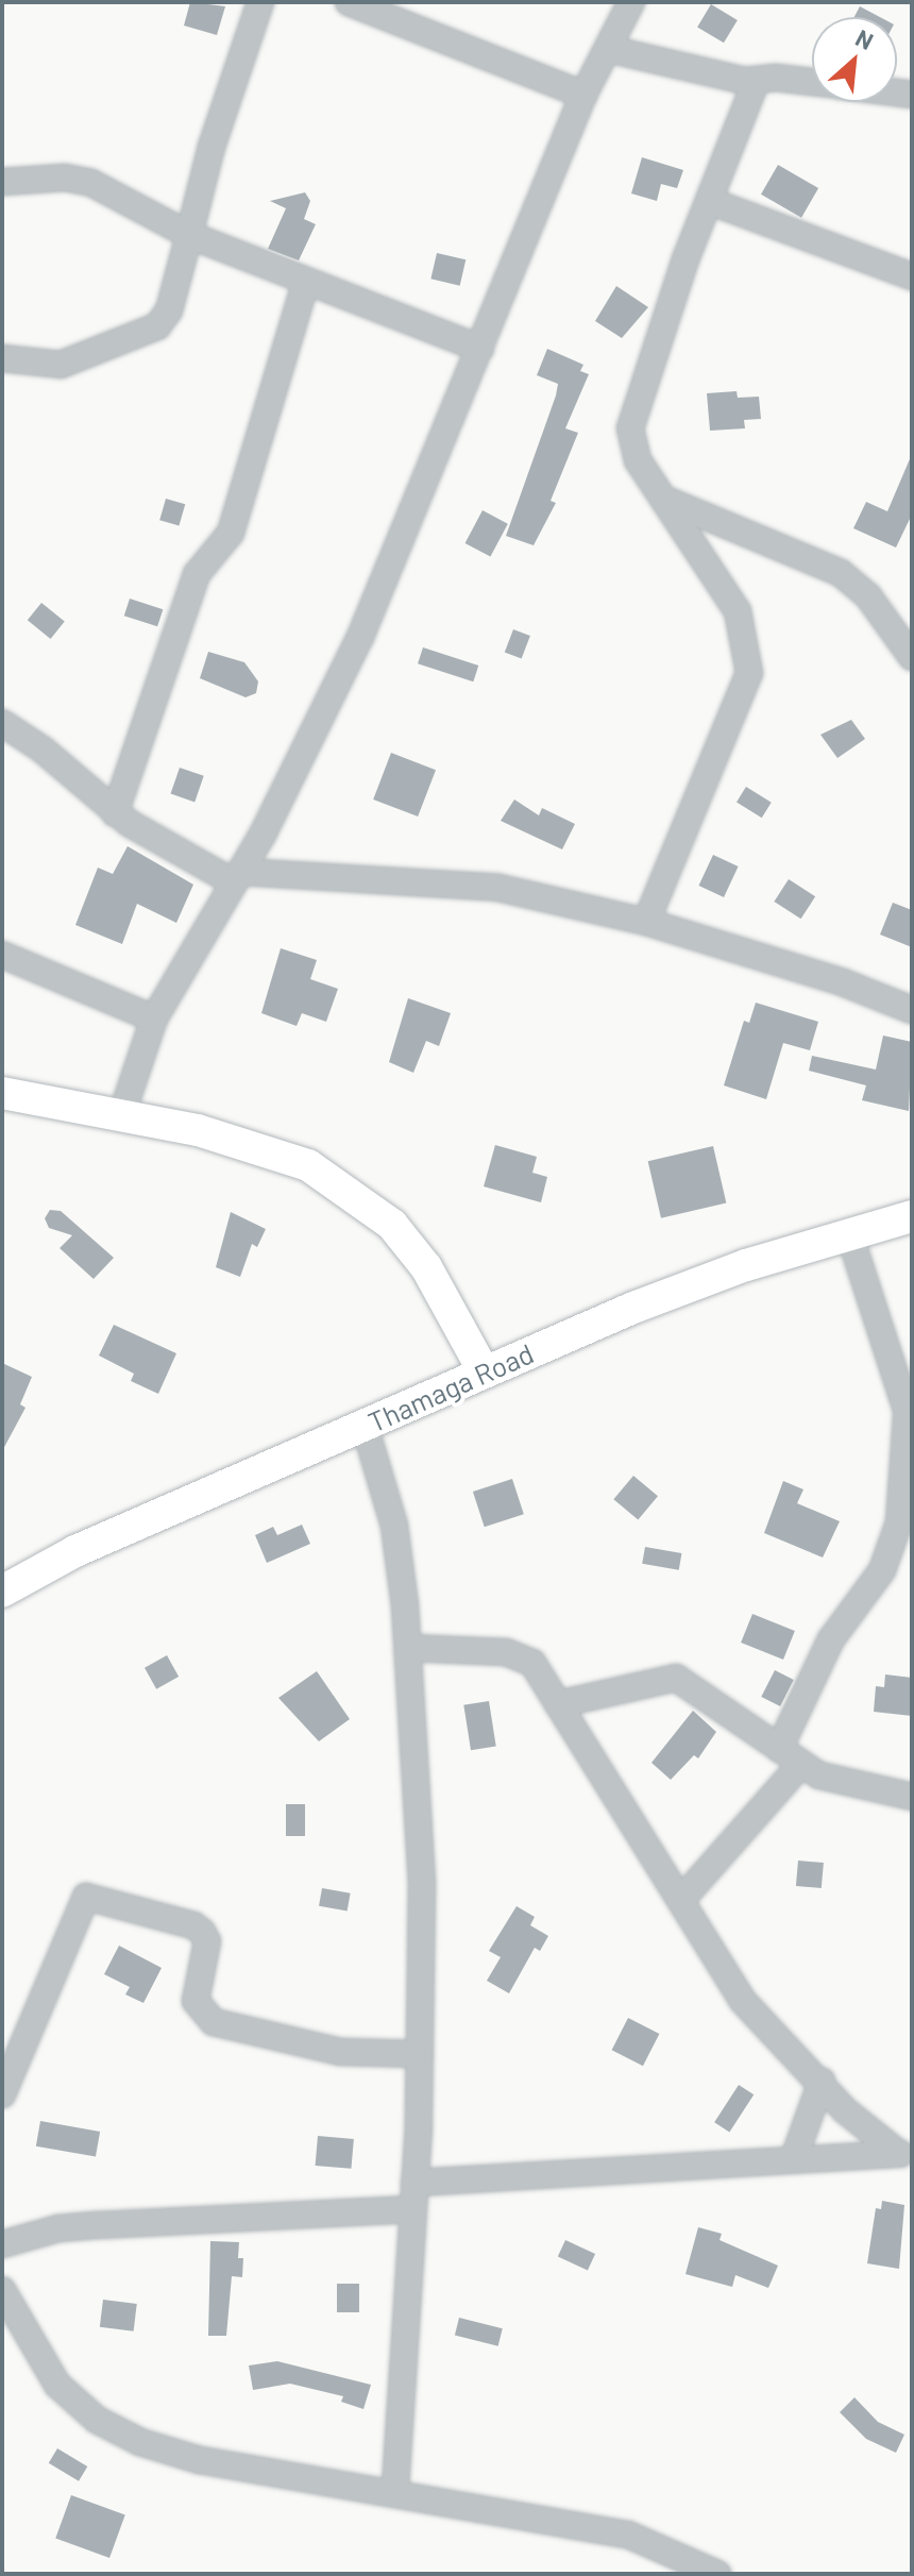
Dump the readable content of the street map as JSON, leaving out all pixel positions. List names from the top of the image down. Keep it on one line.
{"streets":{"main road":["Thamaga Road"]},"north":"top right"}
